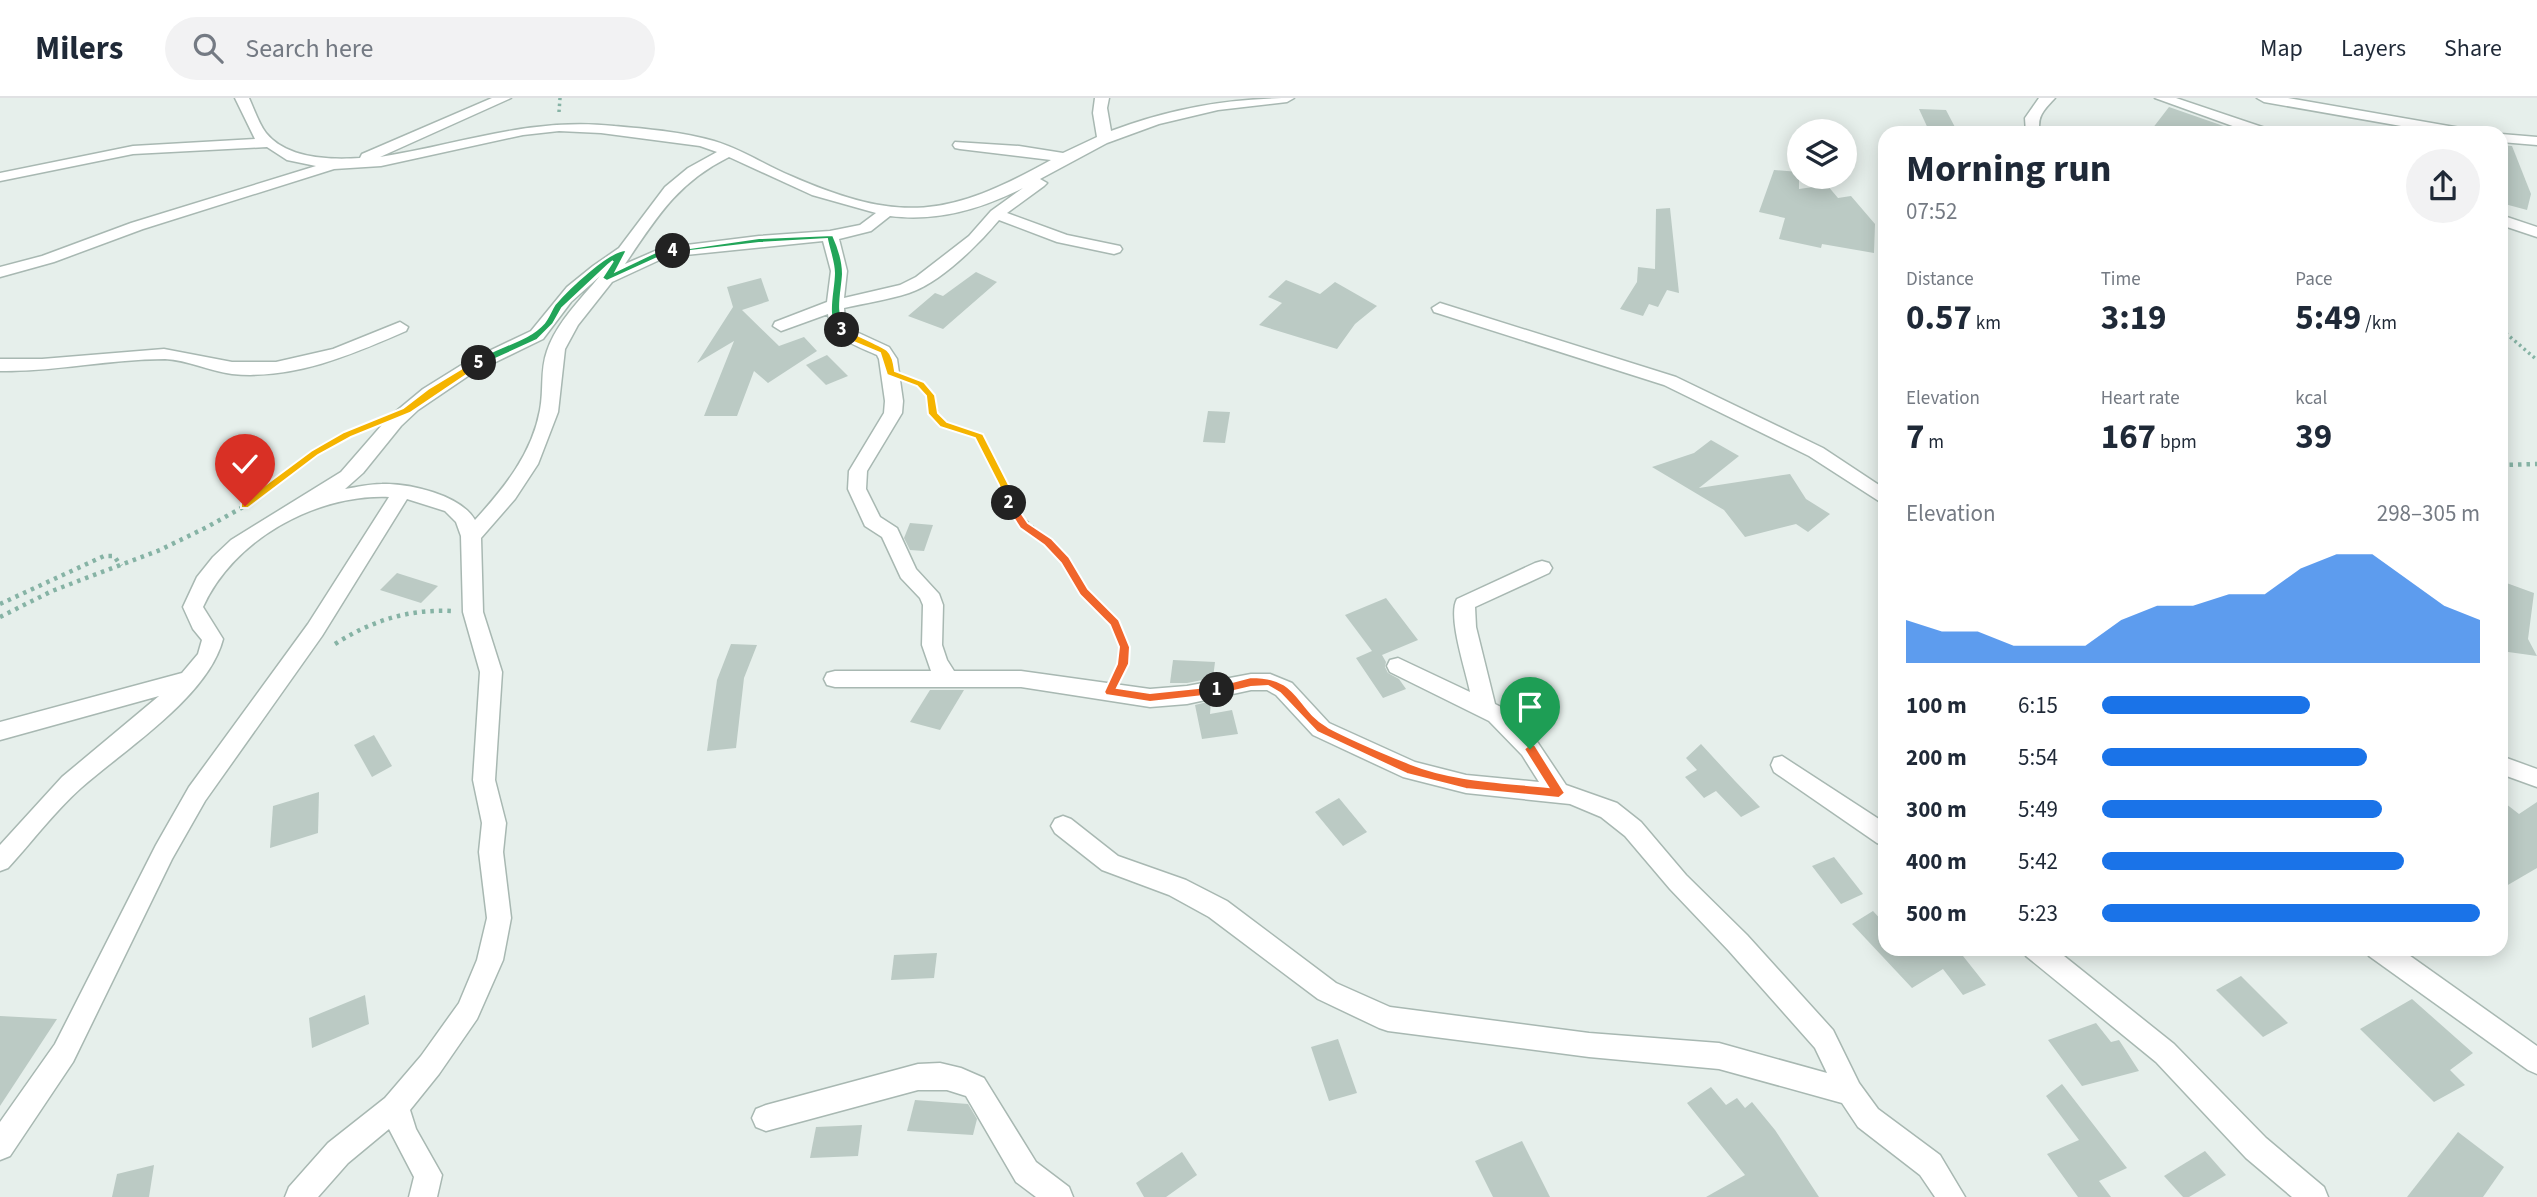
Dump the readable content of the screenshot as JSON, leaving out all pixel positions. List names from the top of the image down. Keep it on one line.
{"page":{"header":"Milers","search":"Search here","nav":["Map","Layers","Share"],"heading":["Morning run","07:52"],"pins":["4","3","5","2","1"],"stats":[["Distance","0.57 km"],["Time","3:19"],["Pace","5:49 /km"],["Elevation","7 m"],["Heart rate","167 bpm"],["kcal","39"]],"chart":["Elevation","298–305 m"],"list":[{"name":"100 m","note":"6:15"},{"name":"200 m","note":"5:54"},{"name":"300 m","note":"5:49"},{"name":"400 m","note":"5:42"},{"name":"500 m","note":"5:23"}]}}
